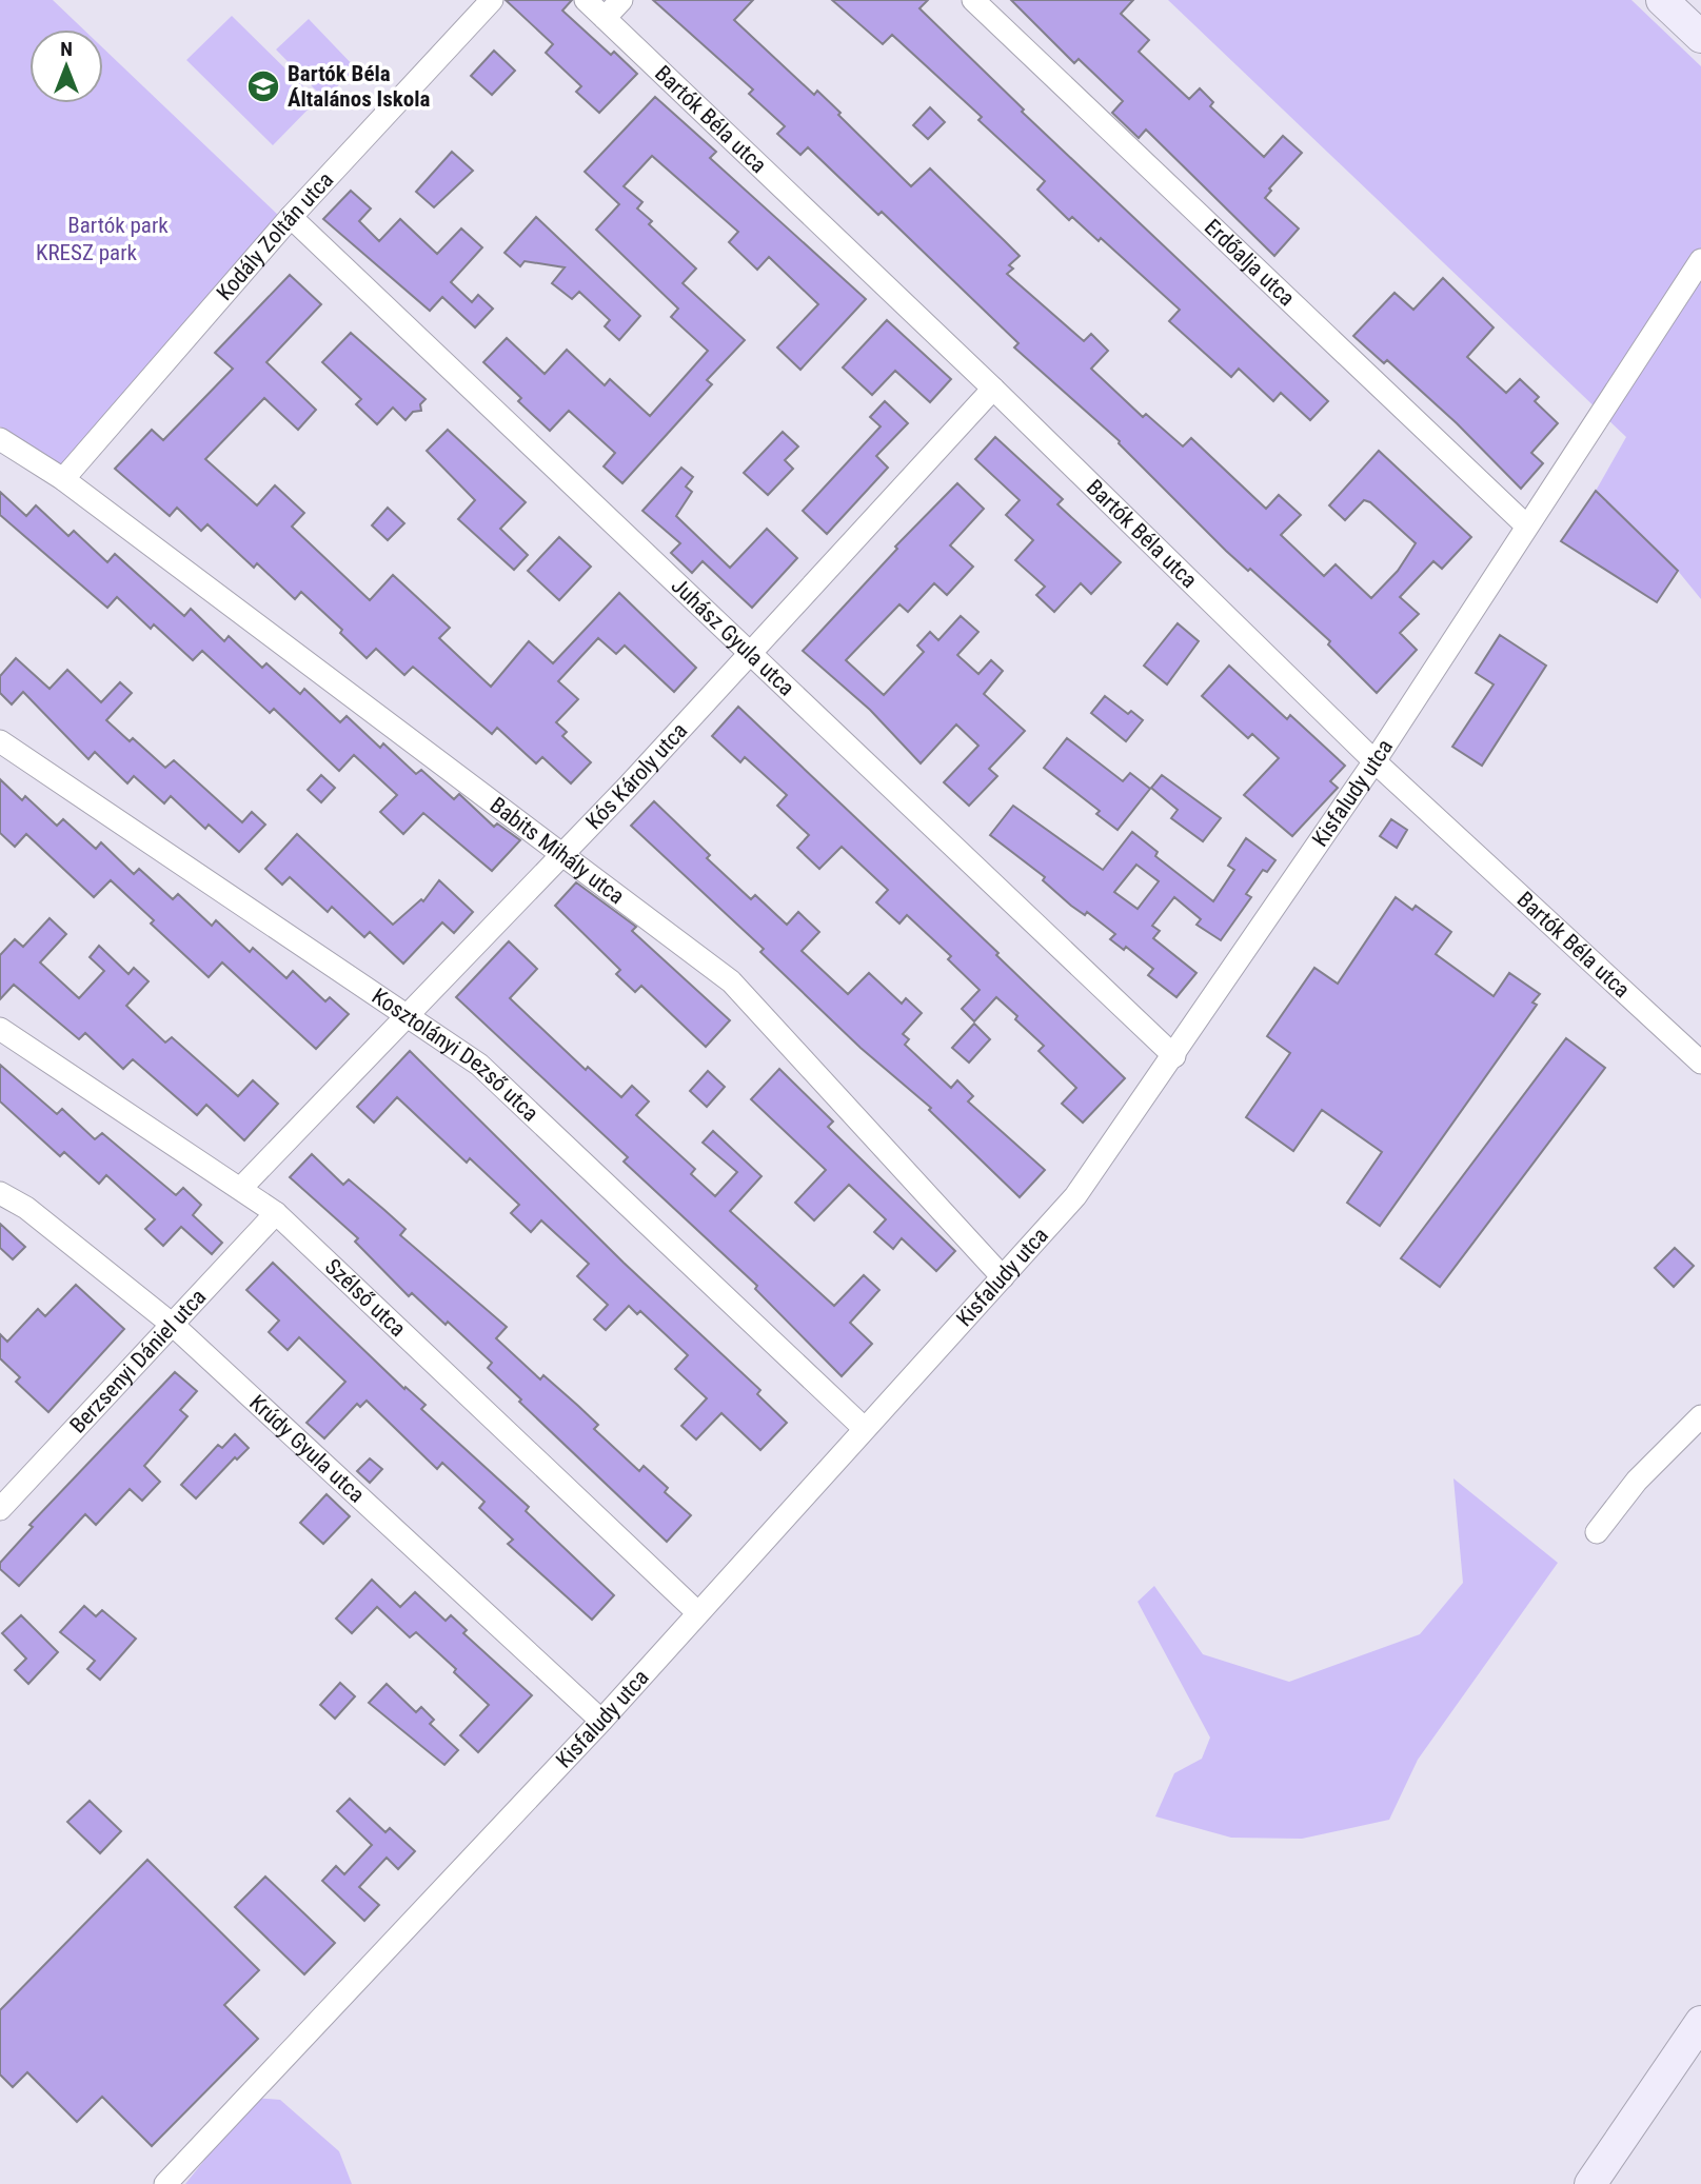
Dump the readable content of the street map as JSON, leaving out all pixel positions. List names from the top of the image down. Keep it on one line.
{"streets":{"street":["Bartók Béla utca","Kodály Zoltán utca","Erdőalja utca","Juhász Gyula utca","Kós Károly utca","Kisfaludy utca","Babits Mihály utca","Kosztolányi Dezső utca","Szélső utca","Berzsenyi Dániel utca","Krúdy Gyula utca"]},"crossings":[["Bartók Béla utca","Kós Károly utca"],["Bartók Béla utca","Kisfaludy utca"],["Kodály Zoltán utca","Juhász Gyula utca"],["Kodály Zoltán utca","Babits Mihály utca"],["Erdőalja utca","Kisfaludy utca"],["Juhász Gyula utca","Kós Károly utca"],["Juhász Gyula utca","Kisfaludy utca"],["Kós Károly utca","Babits Mihály utca"],["Kós Károly utca","Kosztolányi Dezső utca"],["Kós Károly utca","Szélső utca"],["Kisfaludy utca","Babits Mihály utca"],["Kisfaludy utca","Kosztolányi Dezső utca"],["Kisfaludy utca","Szélső utca"],["Kisfaludy utca","Krúdy Gyula utca"],["Szélső utca","Berzsenyi Dániel utca"],["Berzsenyi Dániel utca","Krúdy Gyula utca"]],"parks":["Bartók park","KRESZ park"],"places":{"school or university":["Bartók Béla Általános Iskola"]},"north":"top"}
